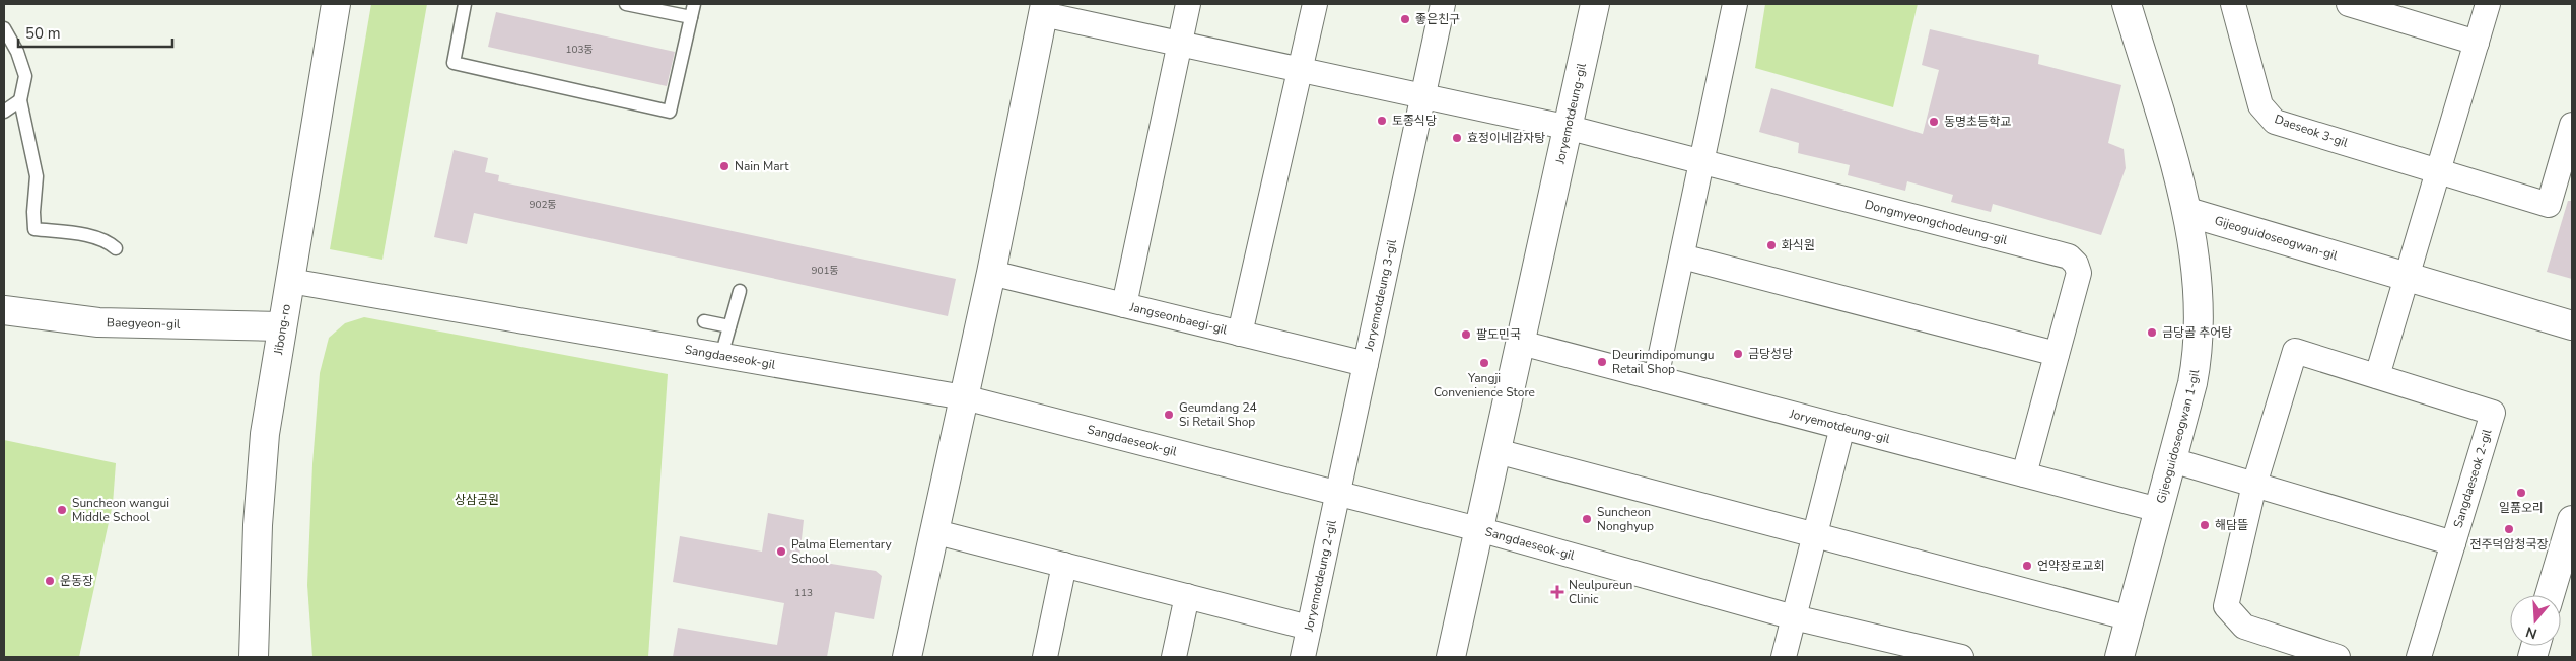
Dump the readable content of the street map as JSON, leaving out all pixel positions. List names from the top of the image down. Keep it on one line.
{"streets":{"street":["Joryemotdeung-gil","Daeseok 3-gil","Dongmyeongchodeung-gil","Gijeoguidoseogwan-gil","Joryemotdeung 3-gil","Jangseonbaegi-gil","Baegyeon-gil","Jibong-ro","Sangdaeseok-gil","Gijeoguidoseogwan 1-gil","Sangdaeseok 2-gil","Joryemotdeung 2-gil"]},"crossings":[["Joryemotdeung-gil","Dongmyeongchodeung-gil"],["Joryemotdeung-gil","Sangdaeseok-gil"],["Joryemotdeung-gil","Gijeoguidoseogwan 1-gil"],["Gijeoguidoseogwan-gil","Gijeoguidoseogwan 1-gil"],["Joryemotdeung 3-gil","Jangseonbaegi-gil"],["Joryemotdeung 3-gil","Sangdaeseok-gil"],["Joryemotdeung 3-gil","Joryemotdeung 2-gil"],["Baegyeon-gil","Jibong-ro"],["Jibong-ro","Sangdaeseok-gil"],["Sangdaeseok-gil","Joryemotdeung 2-gil"]],"parks":["상삼공원"],"places":{"other":["좋은친구","토종식당","동명초등학교","효정이네감자탕","Nain Mart","화식원","금당골 추어탕","팔도민국","금당성당","Deurimdipomungu Retail Shop","Yangji Convenience Store","Geumdang 24 Si Retail Shop","일품오리","Suncheon wangui Middle School","Suncheon Nonghyup","해담뜰","전주덕암청국장","Palma Elementary School","언약장로교회","운동장"],"health":["Neulpureun Clinic"]},"house_numbers":["103동","902동","901동","113"],"scale_bar":"50 m","north":"bottom"}
